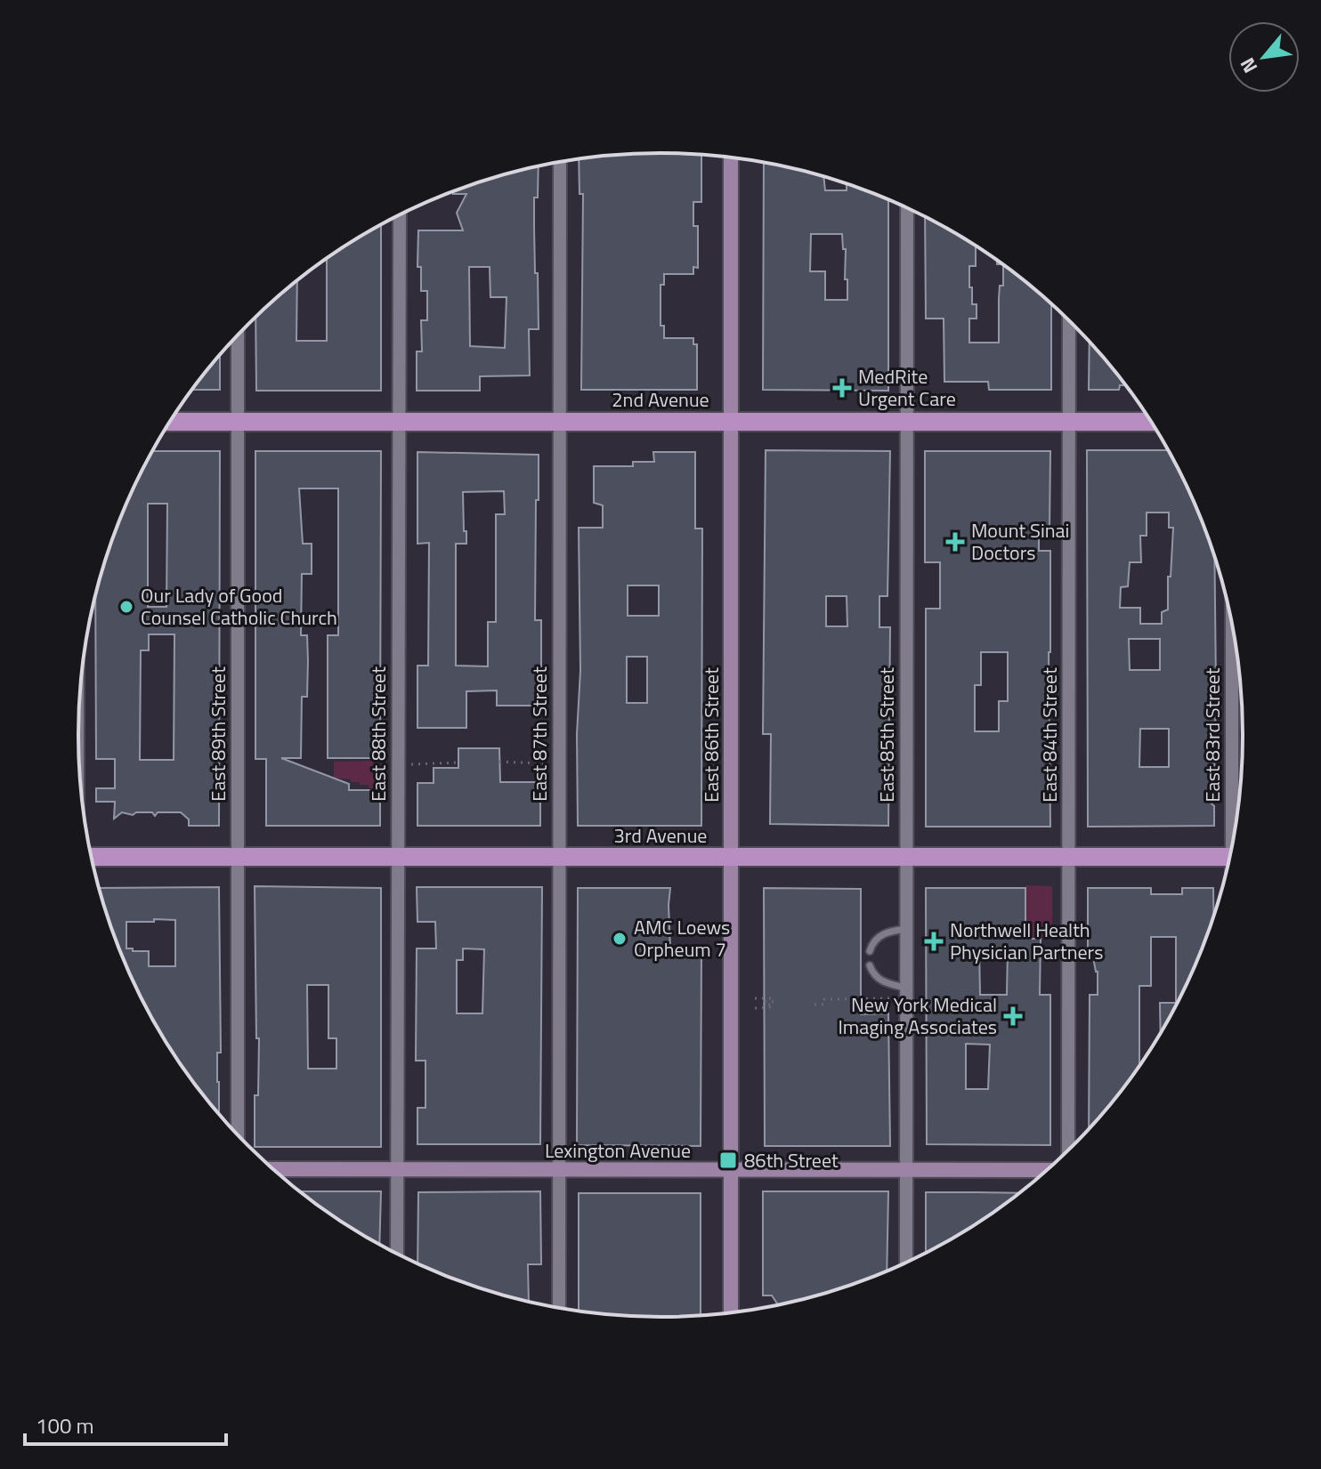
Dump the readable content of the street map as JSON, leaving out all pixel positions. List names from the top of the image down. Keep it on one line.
{"streets":{"main road":["2nd Avenue","East 86th Street","3rd Avenue","Lexington Avenue"],"street":["East 89th Street","East 88th Street","East 87th Street","East 85th Street","East 84th Street","East 83rd Street"]},"crossings":[["2nd Avenue","East 89th Street"],["2nd Avenue","East 88th Street"],["2nd Avenue","East 87th Street"],["2nd Avenue","East 86th Street"],["2nd Avenue","East 85th Street"],["2nd Avenue","East 84th Street"],["East 89th Street","3rd Avenue"],["East 88th Street","3rd Avenue"],["East 88th Street","Lexington Avenue"],["East 87th Street","3rd Avenue"],["East 87th Street","Lexington Avenue"],["East 86th Street","3rd Avenue"],["East 86th Street","Lexington Avenue"],["East 85th Street","3rd Avenue"],["East 85th Street","Lexington Avenue"],["East 84th Street","3rd Avenue"]],"places":{"health":["MedRite Urgent Care","Mount Sinai Doctors","Northwell Health Physician Partners","New York Medical Imaging Associates"],"other":["Our Lady of Good Counsel Catholic Church","AMC Loews Orpheum 7"],"transit":["86th Street"]},"scale_bar":"100 m","north":"bottom left"}
